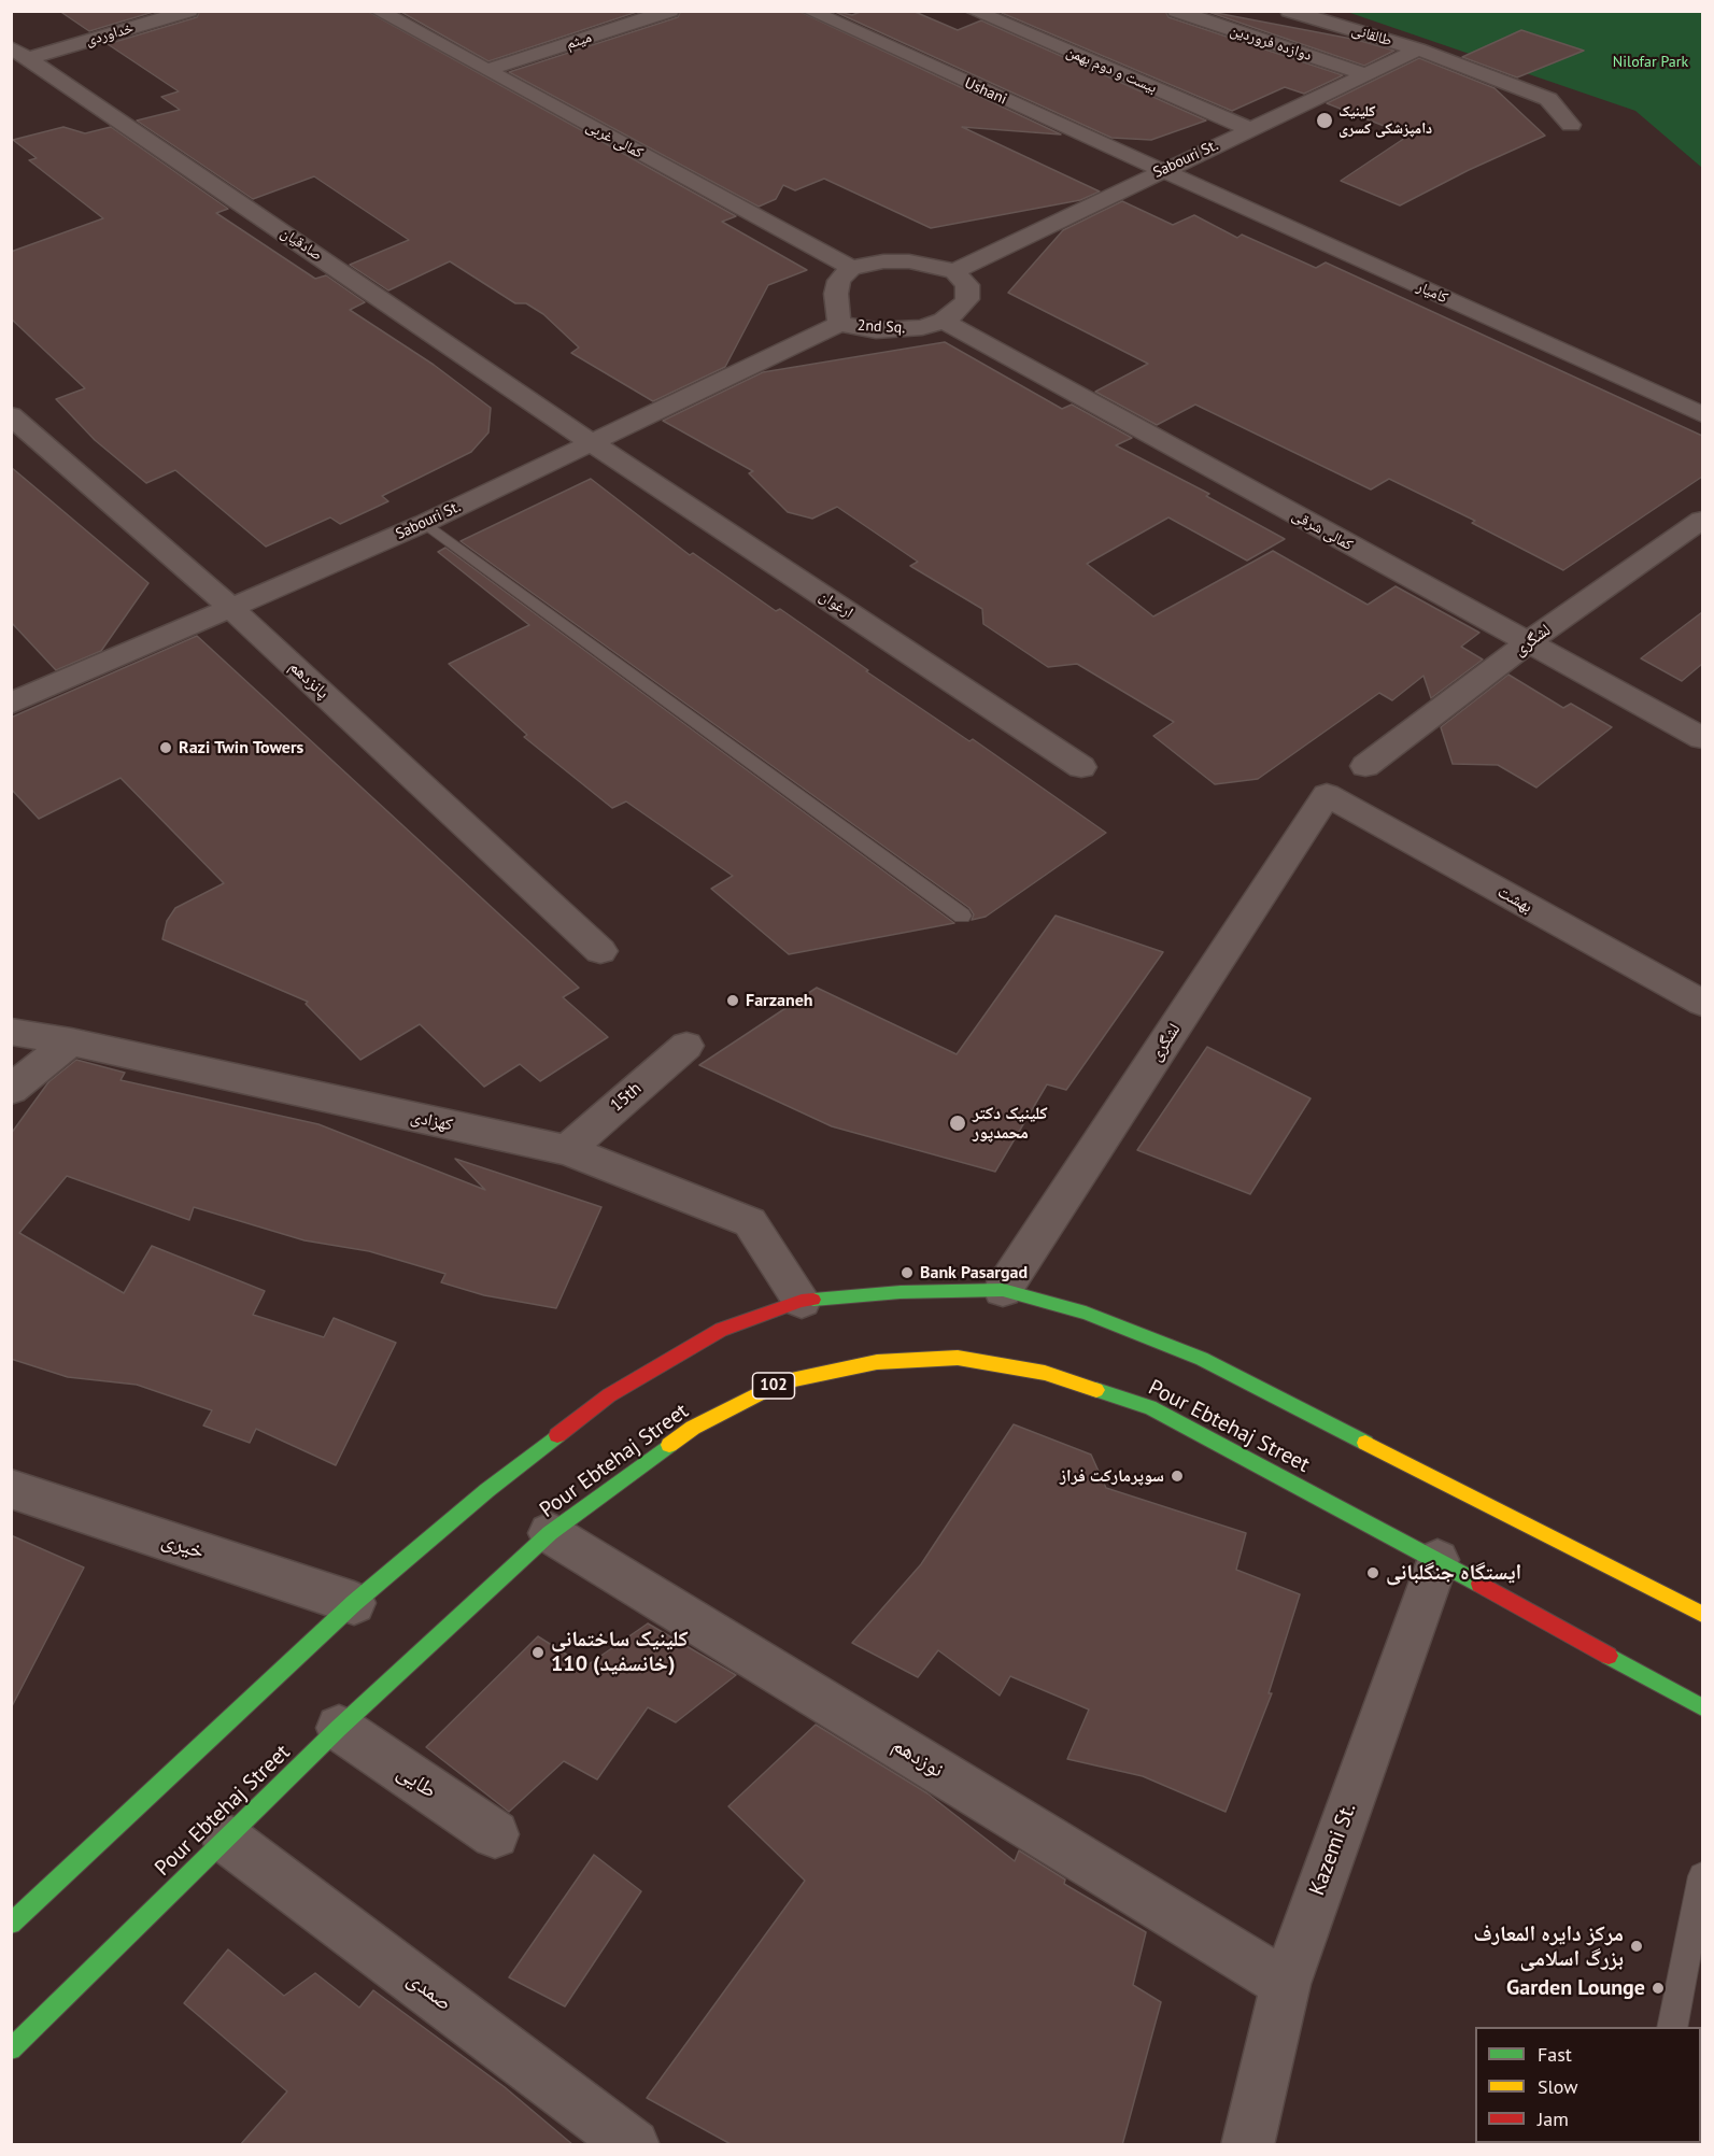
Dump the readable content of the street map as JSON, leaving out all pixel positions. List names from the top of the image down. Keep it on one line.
{"streets":{"main road":["102","Pour Ebtehaj Street"],"street":["خداوردی","طالقانی","میثم","دوازده فروردین","بیست و دوم بهمن","Ushani","کمالی غربی","Sabouri St.","صادقیان","کامیار","2nd Sq.","کمالی شرقی","ارغوان","لشگری","پانزدهم","بهشت","15th","کهزادی","خیری","نوزدهم","طایی","Kazemi St.","صمدی"]},"crossings":[["خداوردی","صادقیان"],["طالقانی","Sabouri St."],["میثم","کمالی غربی"],["دوازده فروردین","Sabouri St."],["بیست و دوم بهمن","Sabouri St."],["Ushani","Sabouri St."],["Ushani","کامیار"],["کمالی غربی","2nd Sq."],["Sabouri St.","صادقیان"],["Sabouri St.","کامیار"],["Sabouri St.","2nd Sq."],["Sabouri St.","ارغوان"],["Sabouri St.","پانزدهم"],["صادقیان","ارغوان"],["2nd Sq.","کمالی شرقی"],["کمالی شرقی","لشگری"],["لشگری","بهشت"],["15th","کهزادی"],["Pour Ebtehaj Street","نوزدهم"],["Pour Ebtehaj Street","طایی"],["Pour Ebtehaj Street","Kazemi St."],["Pour Ebtehaj Street","صمدی"],["نوزدهم","Kazemi St."]],"parks":["Nilofar Park"],"places":["کلینیک دامپزشکی کسری","Razi Twin Towers","Farzaneh","کلینیک دکتر محمدپور","Bank Pasargad","سوپرمارکت فراز","ایستگاه جنگلبانی","کلینیک ساختمانی 110 (خانسفید)","مرکز دایره المعارف بزرگ اسلامی","Garden Lounge"],"legend":["Fast","Slow","Jam"]}
